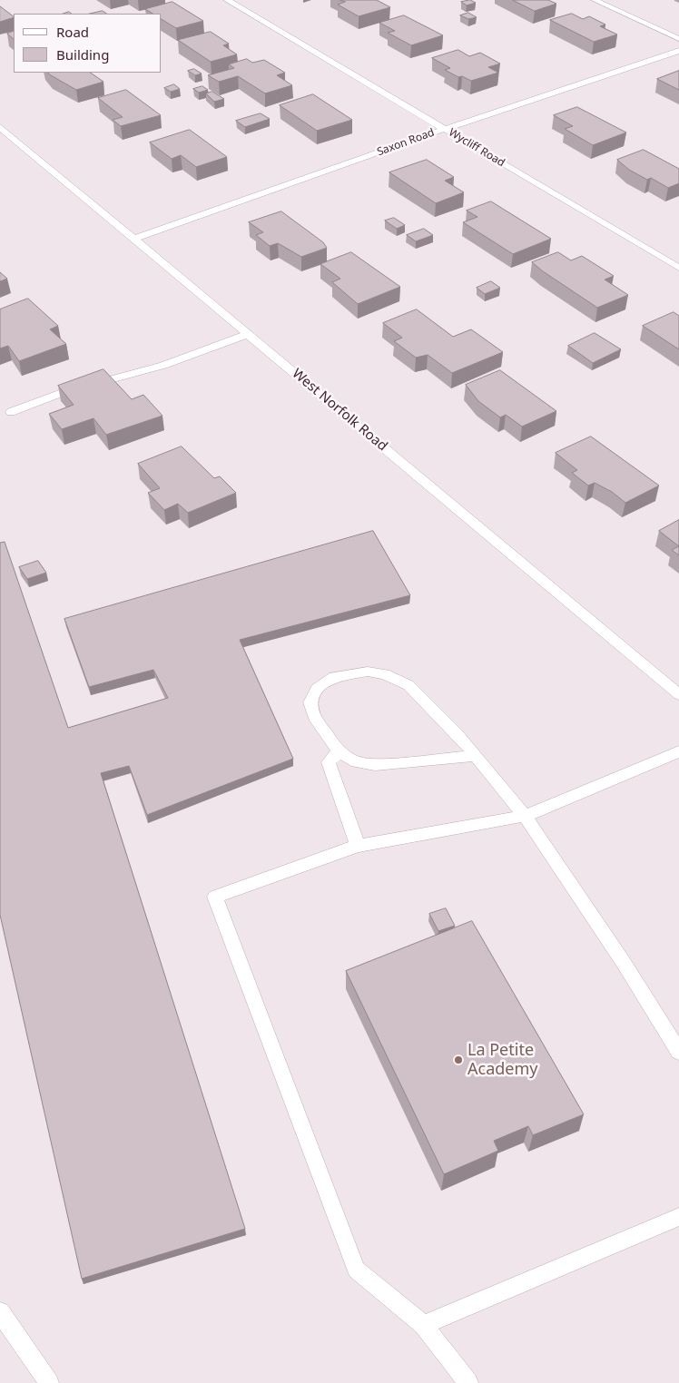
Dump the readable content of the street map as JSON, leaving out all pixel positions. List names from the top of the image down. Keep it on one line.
{"streets":{"street":["Saxon Road","Wycliff Road","West Norfolk Road"]},"crossings":[["Saxon Road","Wycliff Road"],["Saxon Road","West Norfolk Road"]],"places":["La Petite Academy"],"legend":["Road","Building"]}
